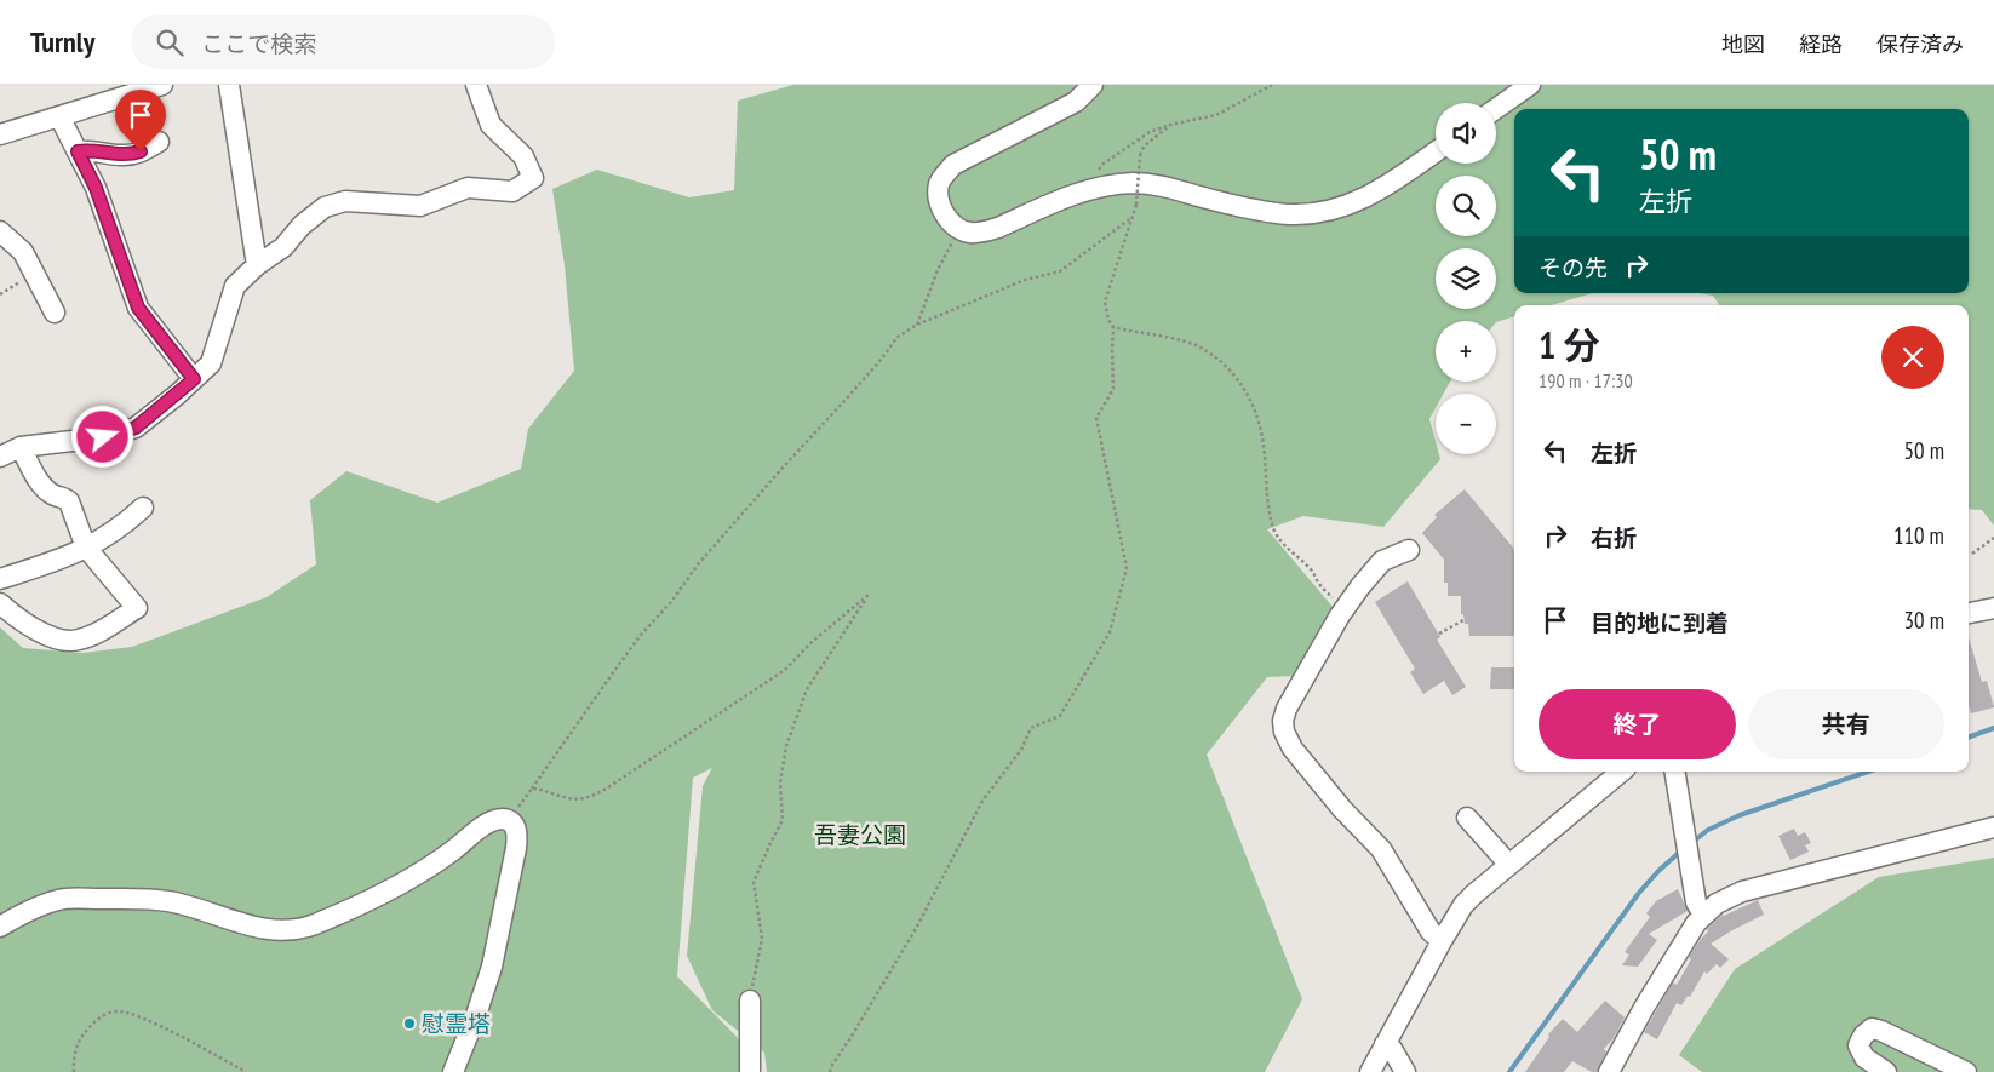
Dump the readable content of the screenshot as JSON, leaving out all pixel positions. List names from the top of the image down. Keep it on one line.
{"parks":["吾妻公園"],"places":["慰霊塔"],"page":{"header":"Turnly","search":"ここで検索","nav":["地図","経路","保存済み"],"map_buttons":["+","−"],"turn":["50 m","左折"],"then":"その先","heading":["1 分","190 m · 17:30"],"list":[{"name":"左折","value":"50 m"},{"name":"右折","value":"110 m"},{"name":"目的地に到着","value":"30 m"}],"buttons":["終了","共有"]}}
